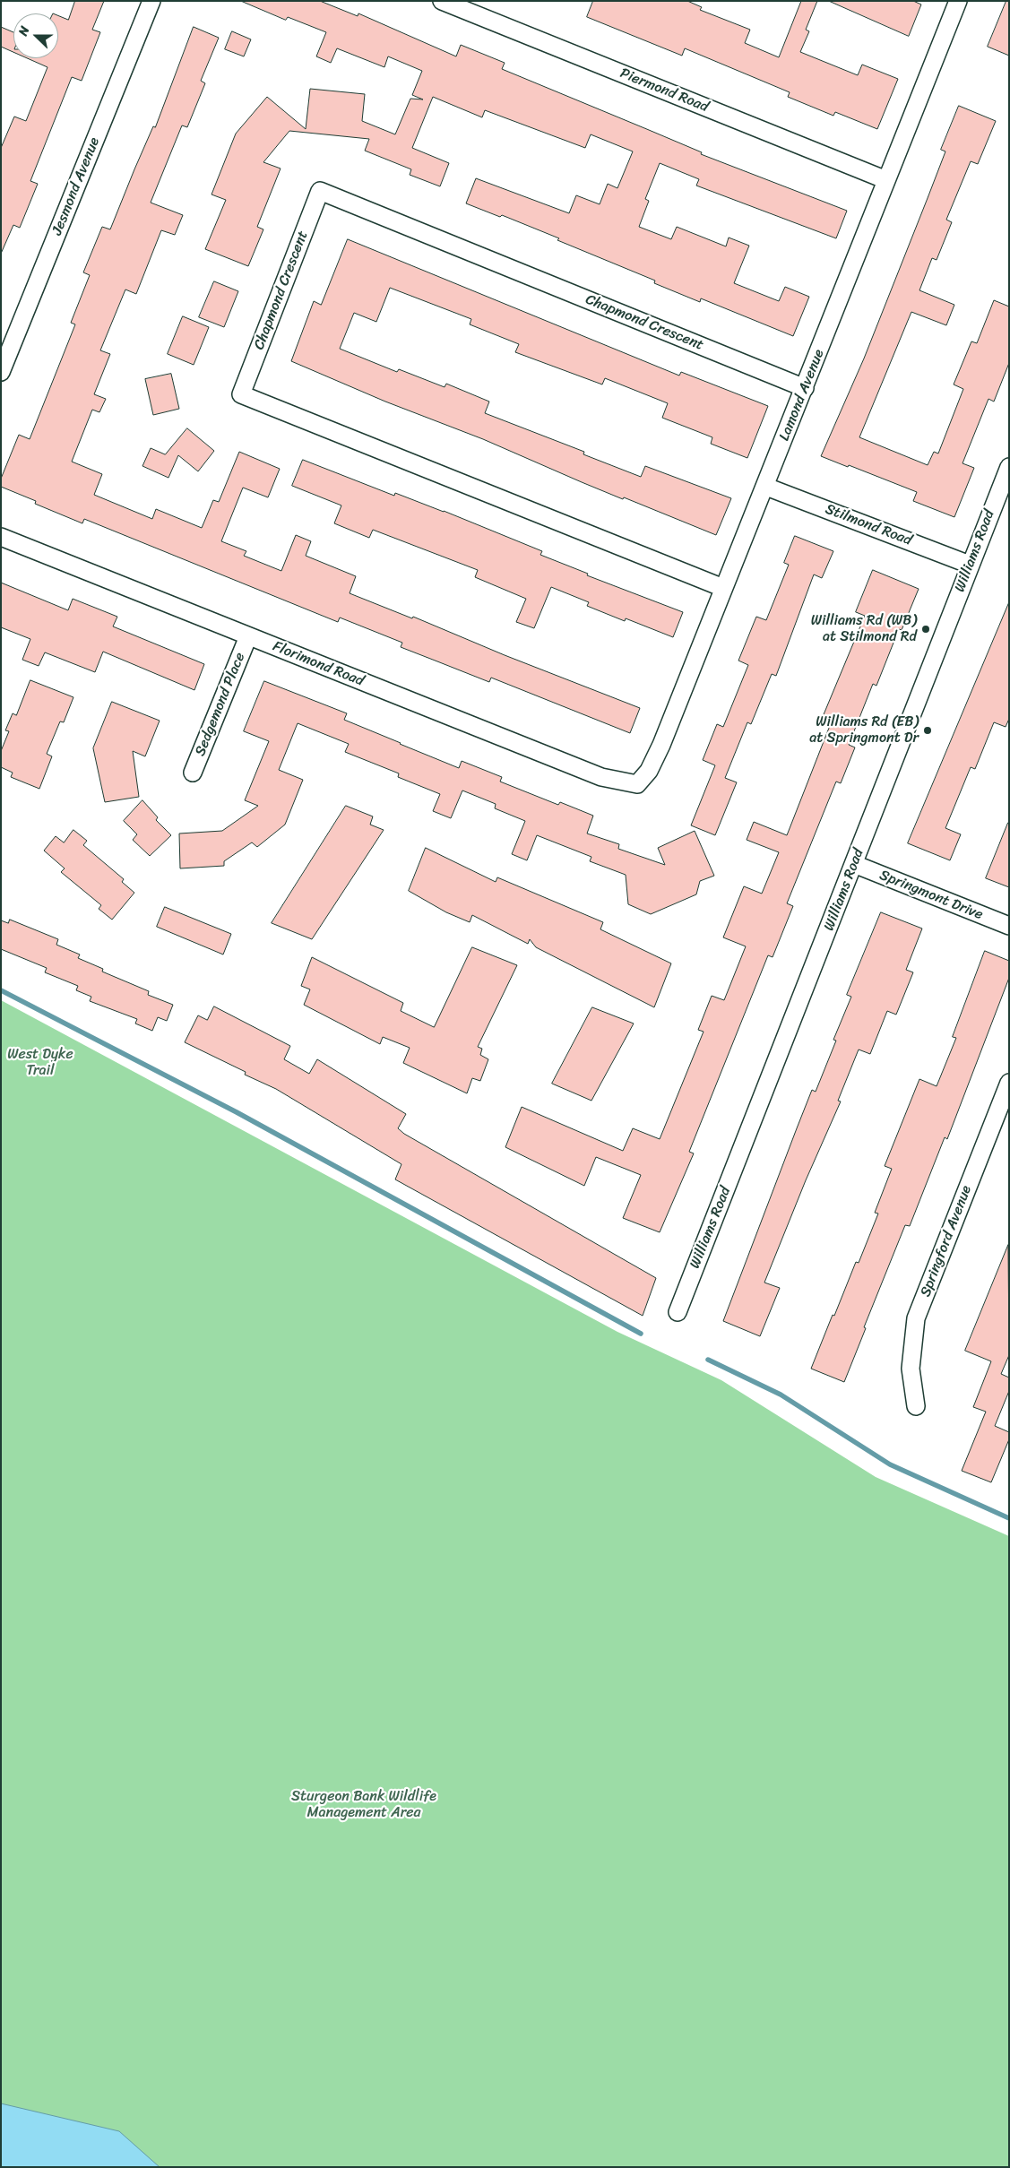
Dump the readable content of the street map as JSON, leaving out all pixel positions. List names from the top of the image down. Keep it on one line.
{"streets":{"street":["Piermond Road","Jesmond Avenue","Chapmond Crescent","Lamond Avenue","Stilmond Road","Williams Road","Florimond Road","Sedgemond Place","Springmont Drive","Springford Avenue"]},"crossings":[["Piermond Road","Lamond Avenue"],["Chapmond Crescent","Lamond Avenue"],["Lamond Avenue","Stilmond Road"],["Lamond Avenue","Florimond Road"],["Stilmond Road","Williams Road"],["Williams Road","Springmont Drive"],["Florimond Road","Sedgemond Place"]],"parks":["West Dyke Trail","Sturgeon Bank Wildlife Management Area"],"places":["Williams Rd (WB) at Stilmond Rd","Williams Rd (EB) at Springmont Dr"],"north":"left"}
